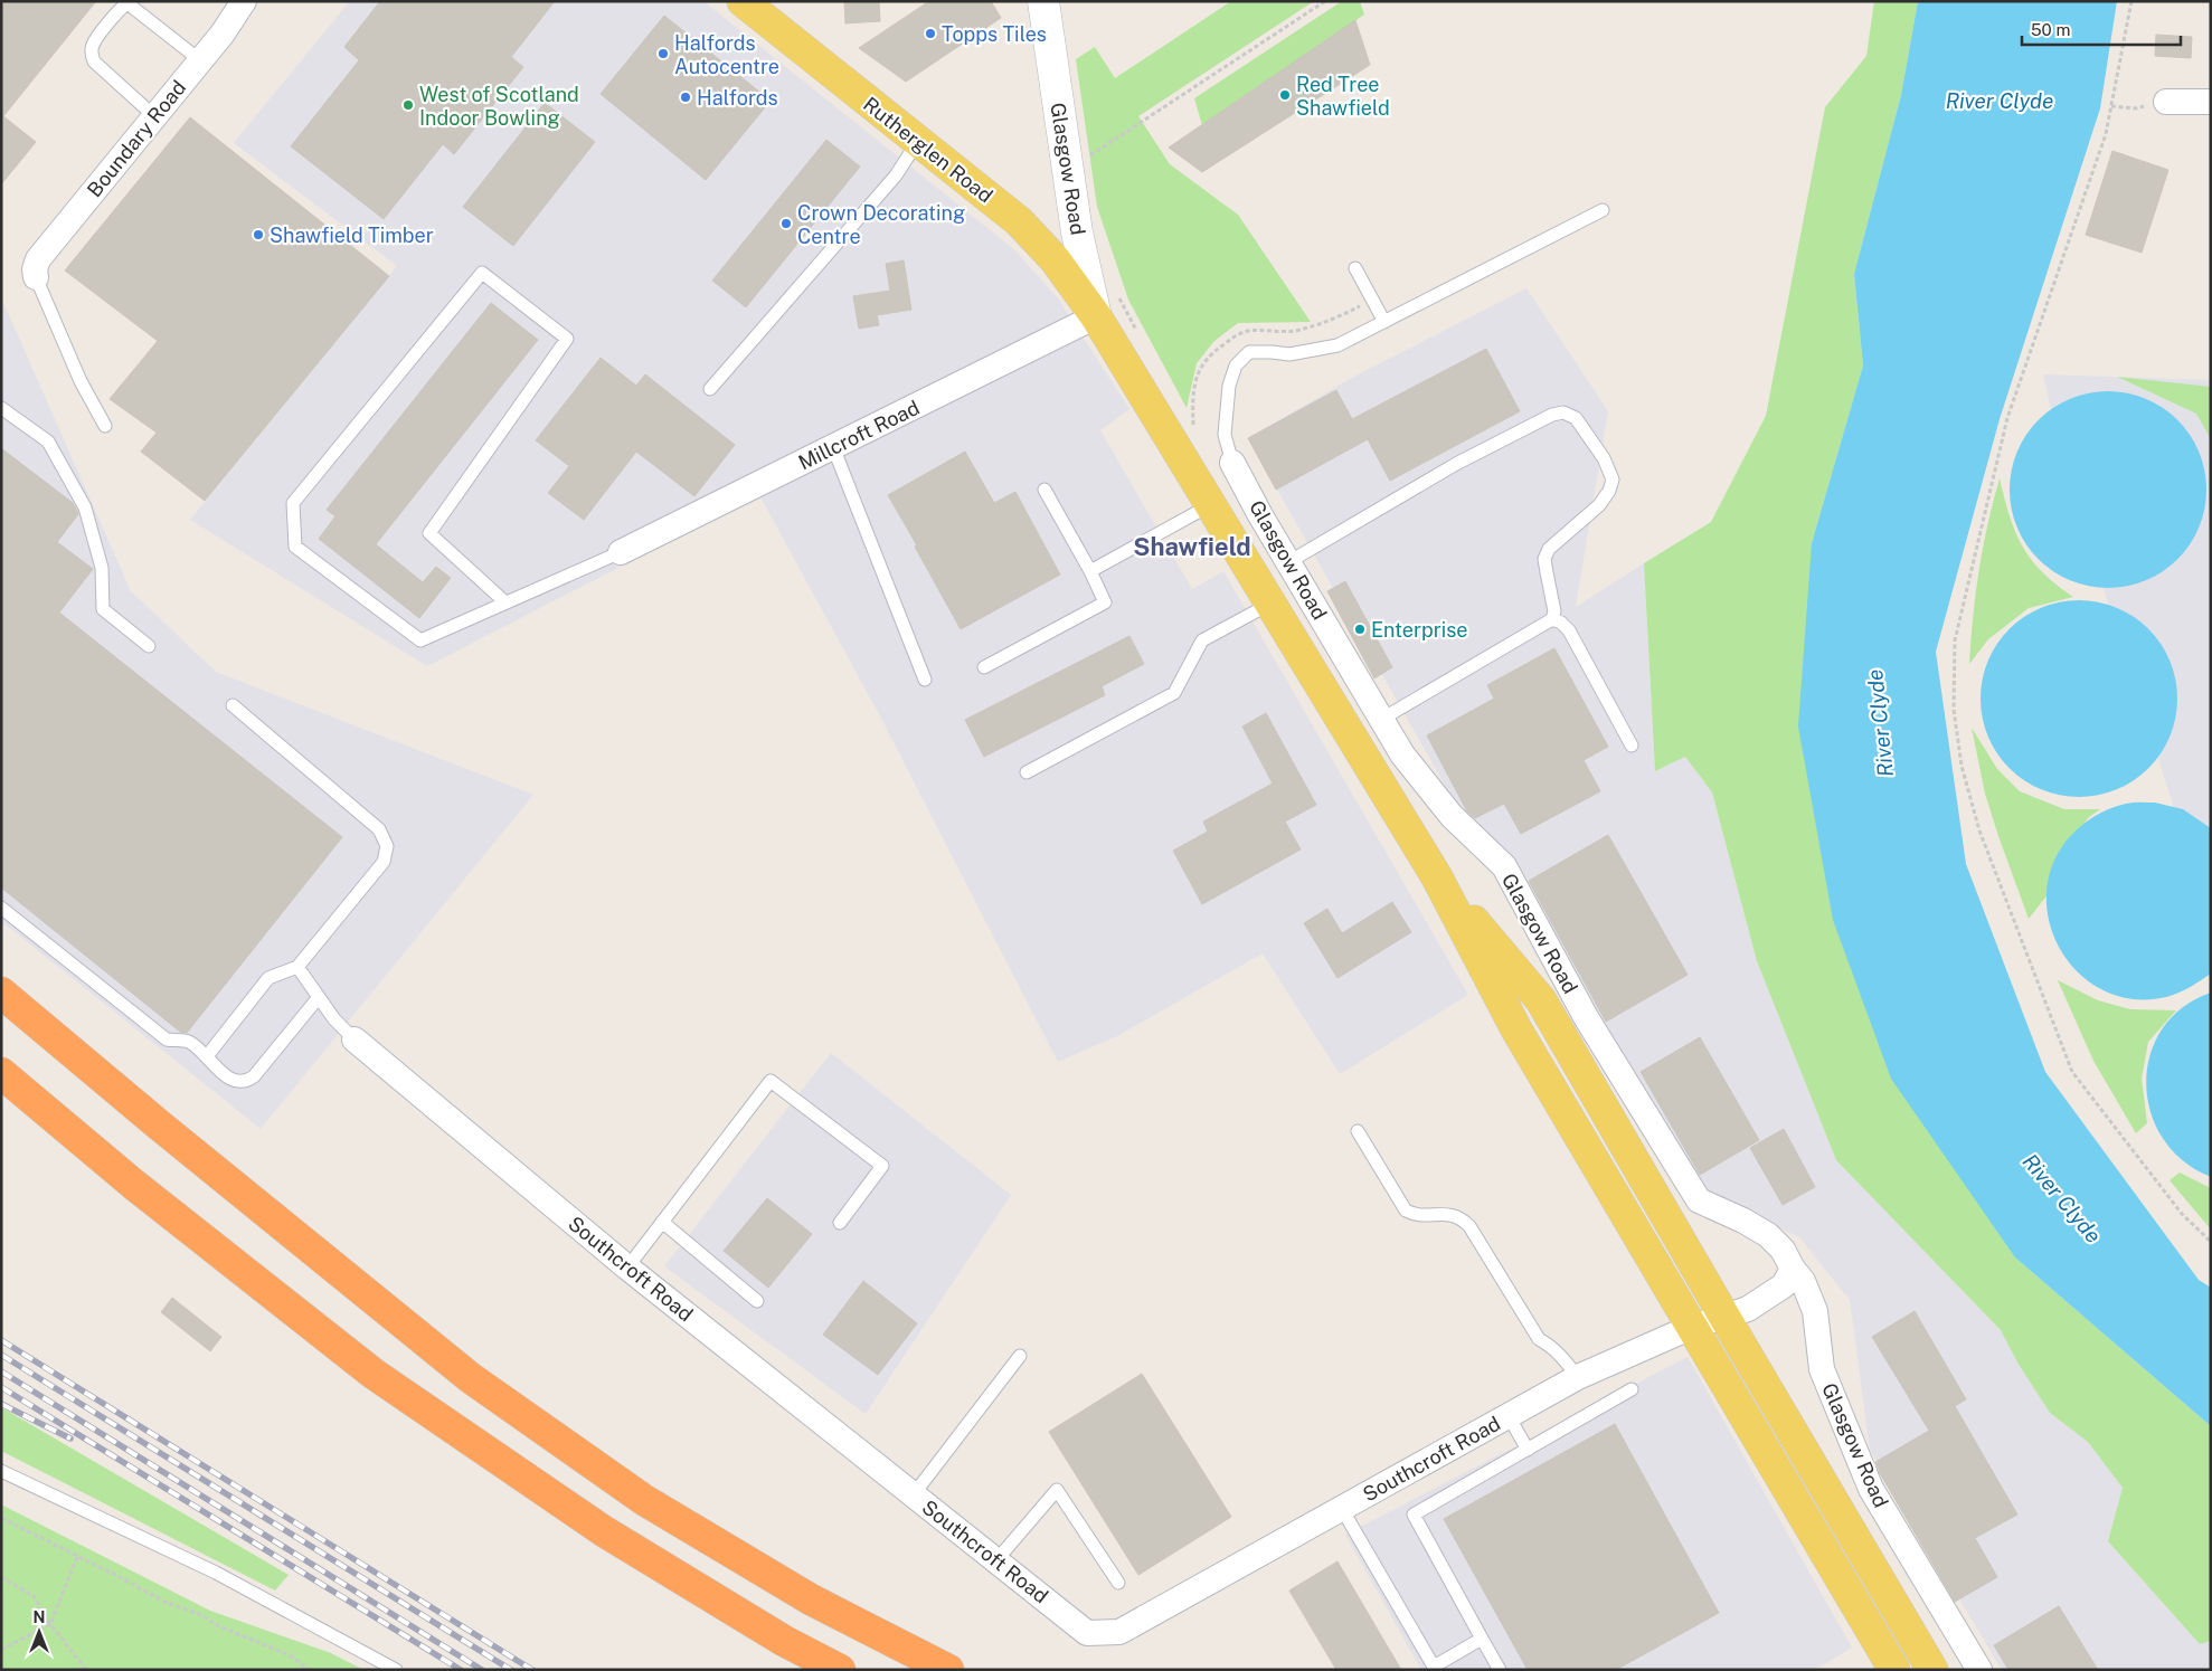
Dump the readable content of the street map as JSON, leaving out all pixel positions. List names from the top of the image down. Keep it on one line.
{"streets":{"main road":["Rutherglen Road","Glasgow Road"],"street":["Boundary Road","Millcroft Road","Southcroft Road"]},"crossings":[["Rutherglen Road","Glasgow Road"],["Rutherglen Road","Millcroft Road"],["Glasgow Road","Millcroft Road"],["Glasgow Road","Southcroft Road"]],"districts":["Shawfield"],"water":["River Clyde"],"places":["Topps Tiles","Halfords Autocentre","Red Tree Shawfield","Halfords","West of Scotland Indoor Bowling","Crown Decorating Centre","Shawfield Timber","Enterprise"],"scale_bar":"50 m","north":"top"}
